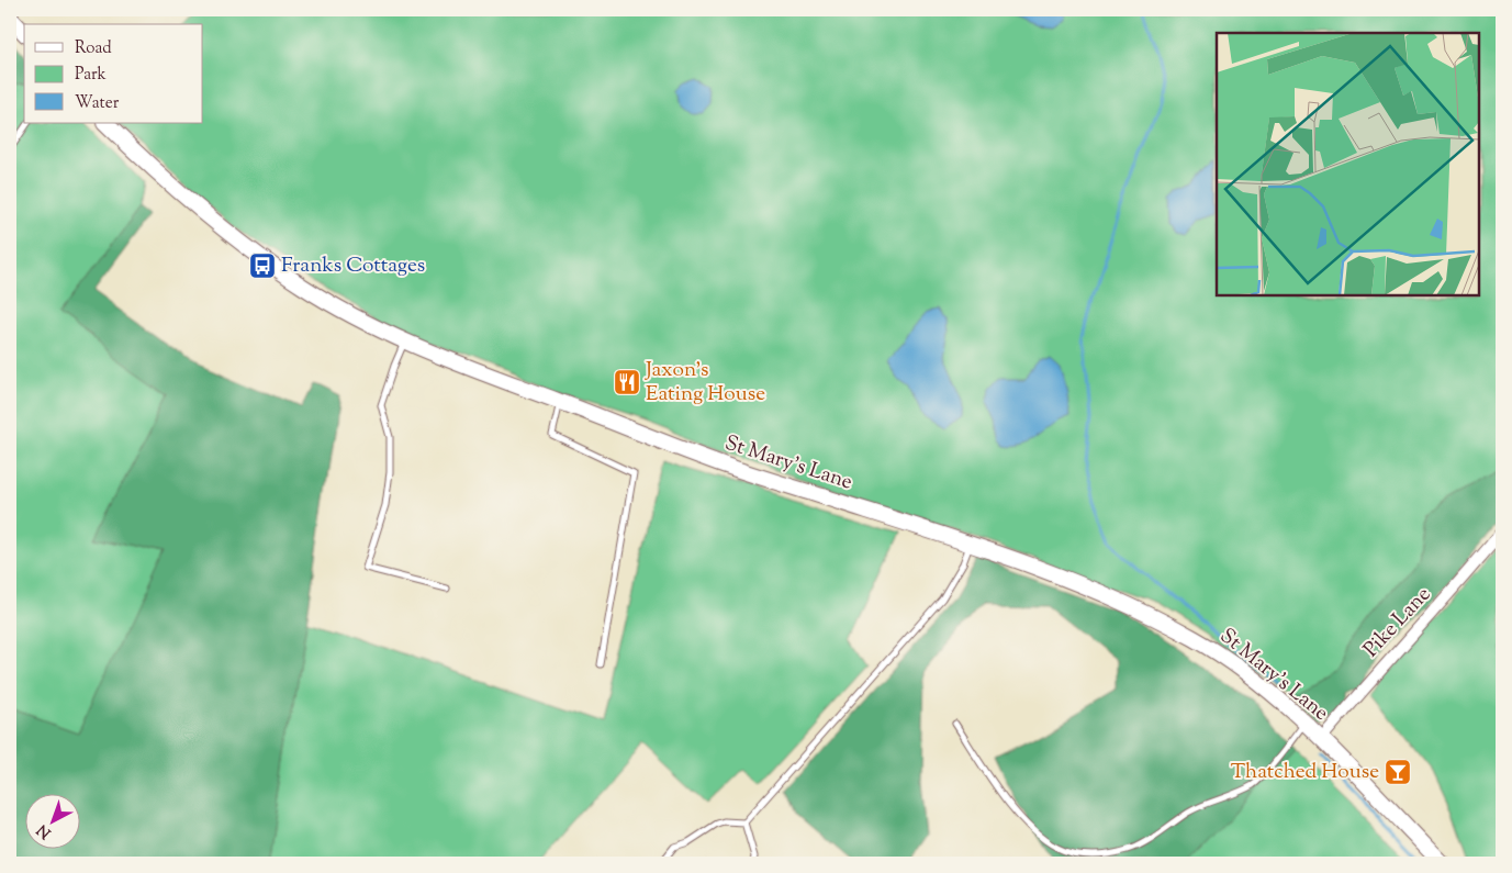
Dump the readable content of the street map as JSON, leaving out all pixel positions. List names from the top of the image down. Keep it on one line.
{"streets":{"main road":["St Mary's Lane"],"street":["Pike Lane"]},"crossings":[["St Mary's Lane","Pike Lane"]],"places":{"bus stop":["Franks Cottages"],"restaurant":["Jaxon's Eating House"],"bar":["Thatched House"]},"legend":["Road","Park","Water"],"north":"bottom left"}
